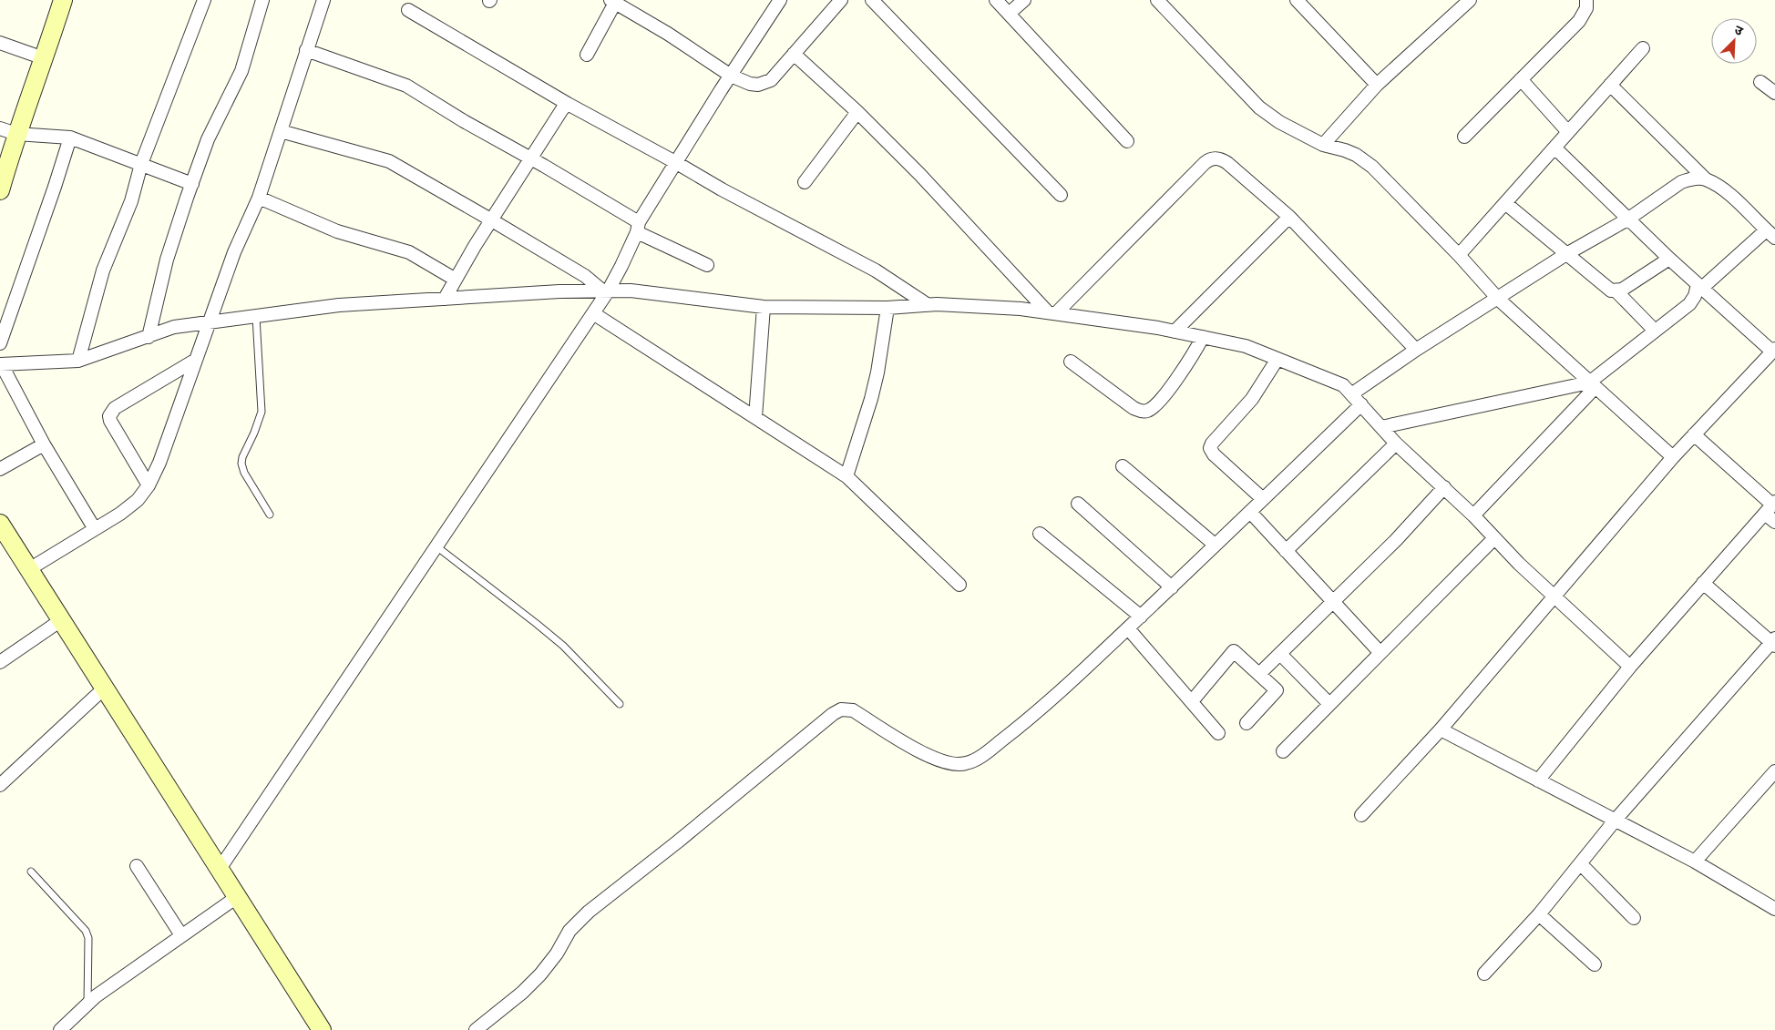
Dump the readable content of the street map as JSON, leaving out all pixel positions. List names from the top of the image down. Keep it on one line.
{"north":"top right"}
